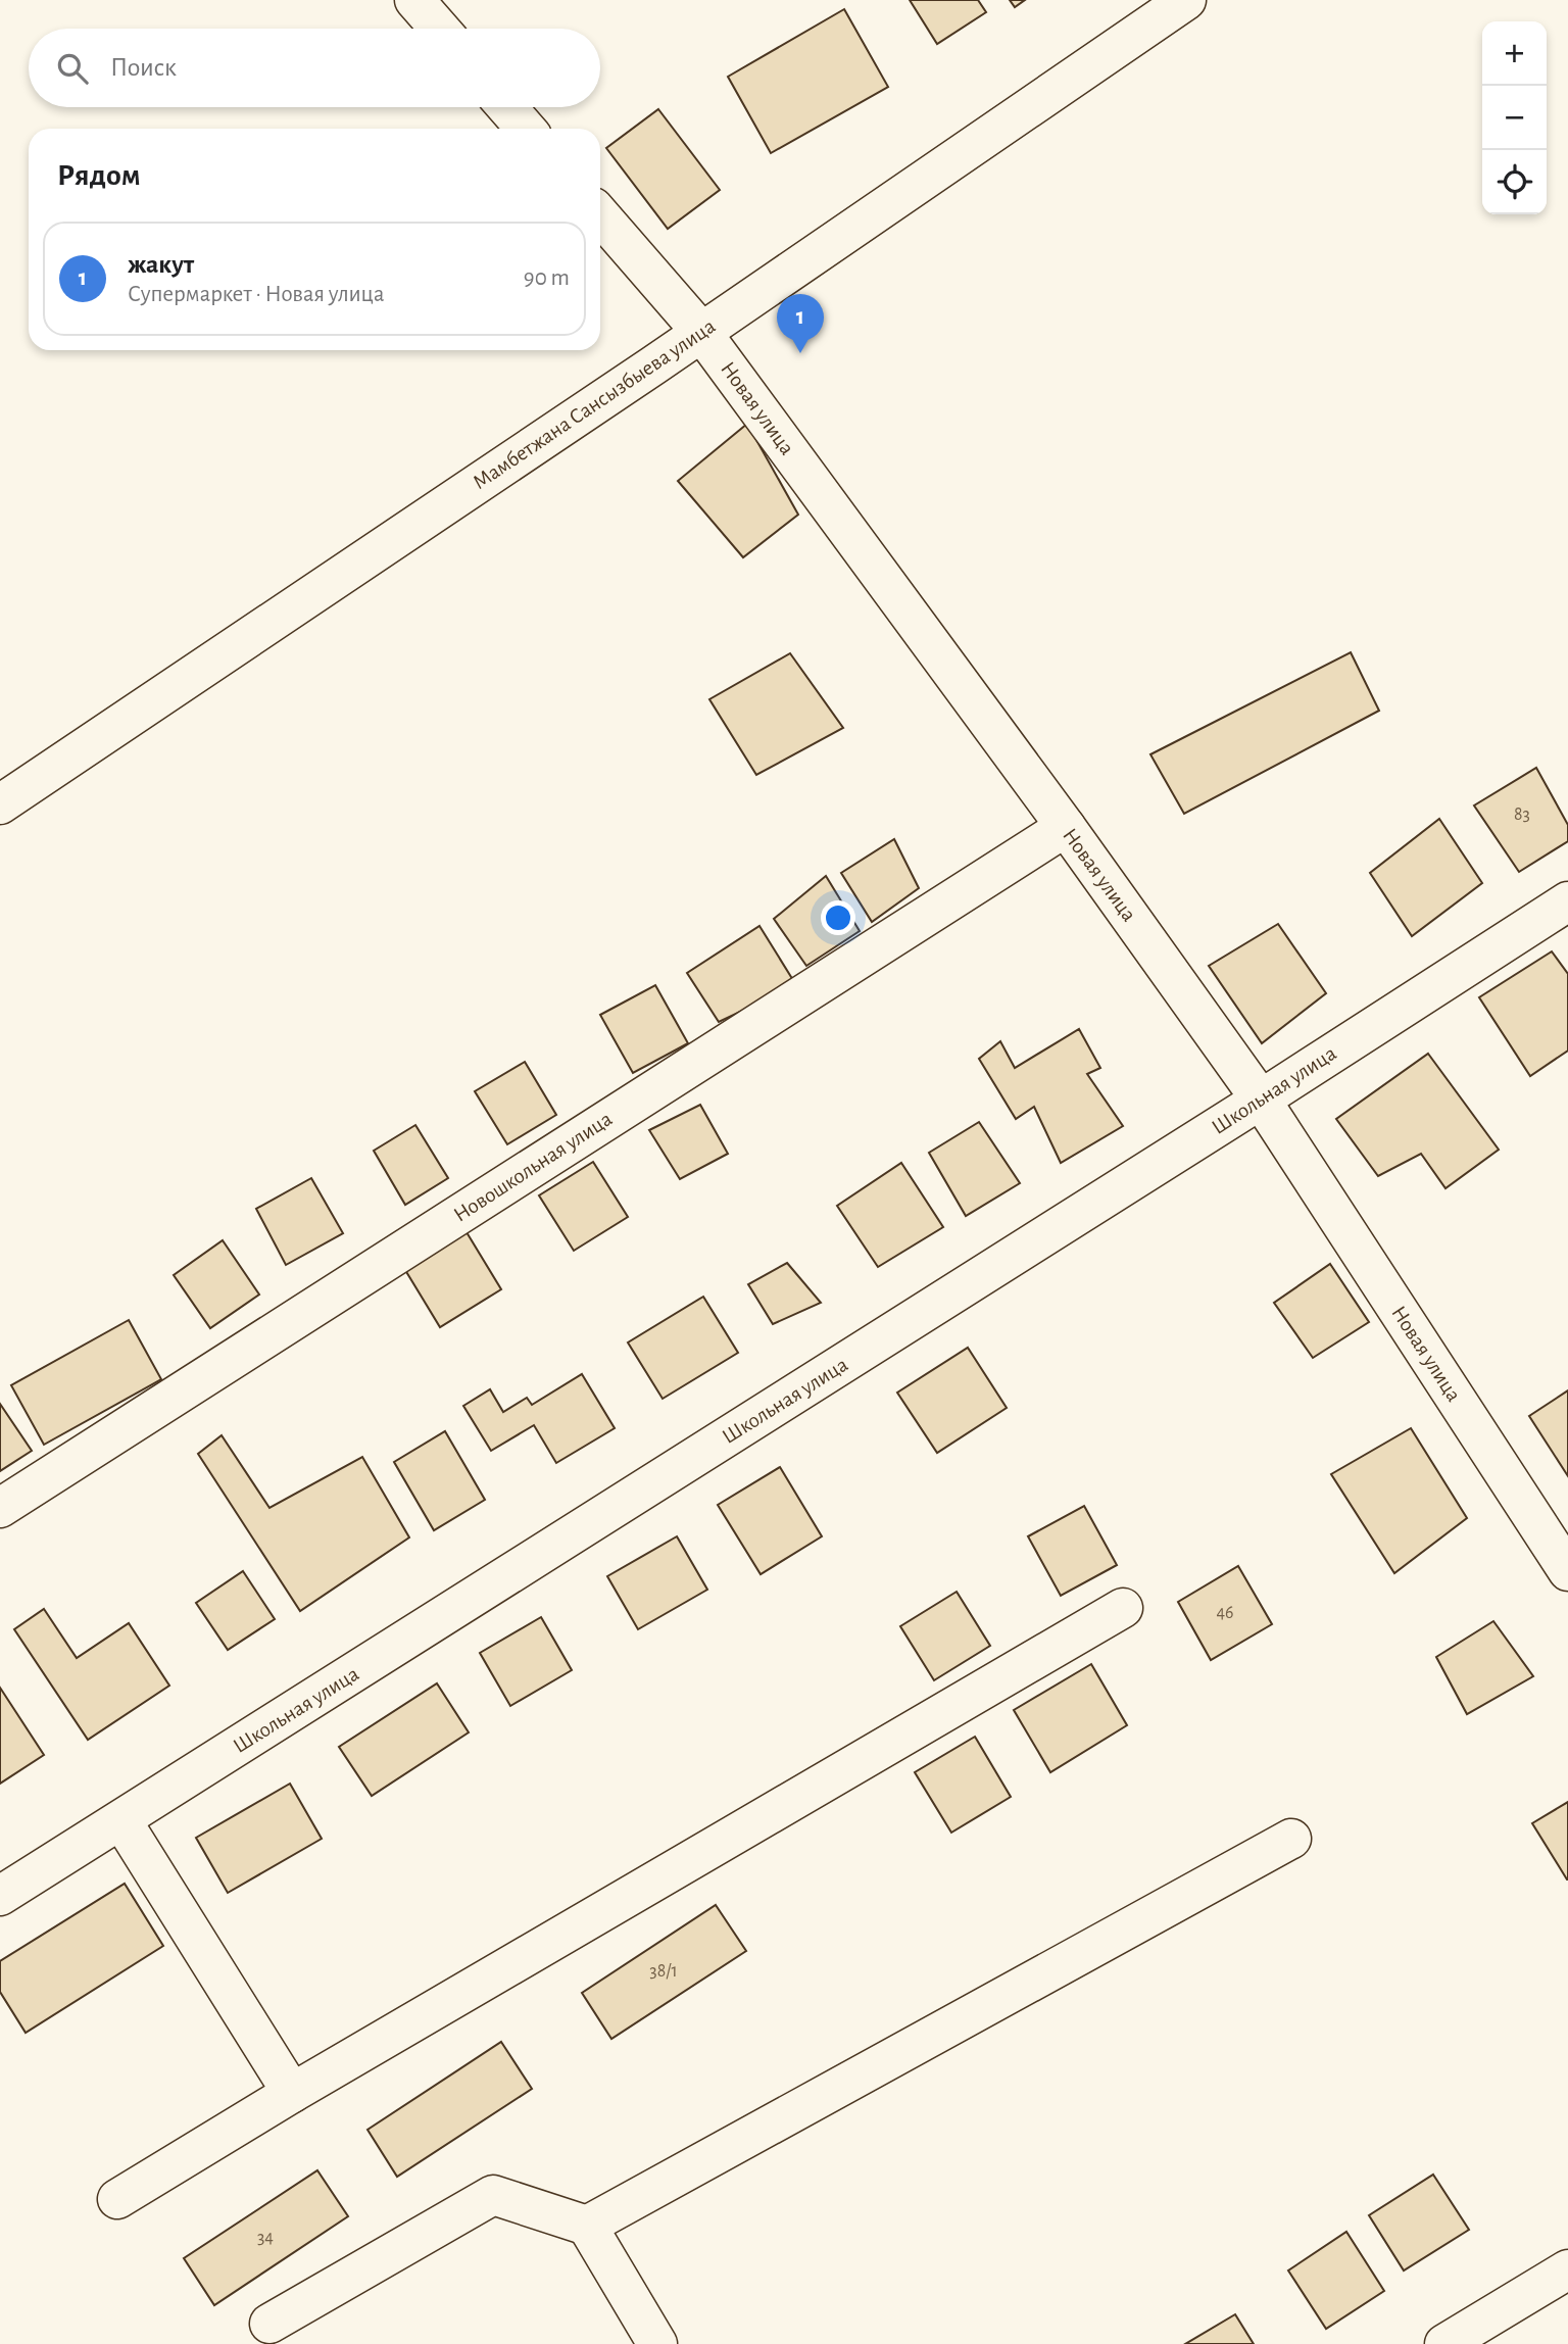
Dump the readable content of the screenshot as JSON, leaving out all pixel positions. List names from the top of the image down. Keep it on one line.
{"streets":{"street":["Мамбетжана Сансызбыева улица","Новая улица","Школьная улица","Новошкольная улица"]},"crossings":[["Мамбетжана Сансызбыева улица","Новая улица"],["Новая улица","Школьная улица"],["Новая улица","Новошкольная улица"]],"house_numbers":["83","46","38/1","34"],"page":{"map_buttons":["+","−"],"search":"Поиск","heading":"Рядом","list":[{"mark":"1","name":"жакут","note":"Супермаркет · Новая улица","value":"90 m"}],"pins":"1"}}
